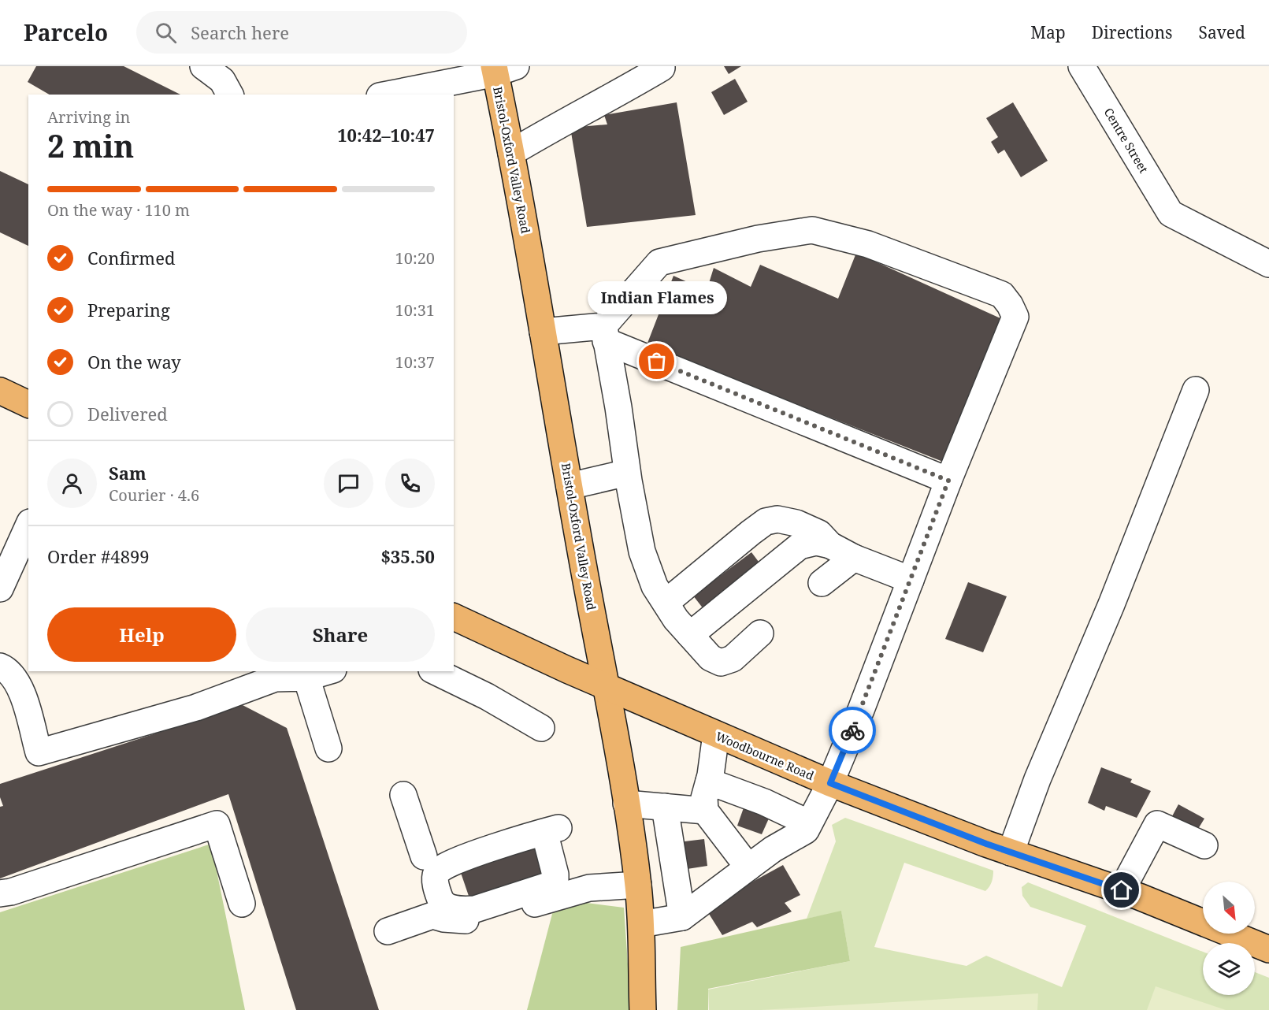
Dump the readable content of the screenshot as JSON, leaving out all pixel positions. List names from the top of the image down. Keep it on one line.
{"streets":{"main road":["Bristol-Oxford Valley Road","Woodbourne Road"],"street":["Centre Street"]},"crossings":[["Bristol-Oxford Valley Road","Woodbourne Road"]],"places":["Indian Flames"],"north":"bottom right","page":{"header":"Parcelo","search":"Search here","nav":["Map","Directions","Saved"],"heading":["2 min","Arriving in","10:42–10:47"],"panel":["Sam","Courier · 4.6","Order #4899","$35.50"],"bar":"On the way · 110 m","list":[["Confirmed","10:20"],["Preparing","10:31"],["On the way","10:37"],"Delivered"],"bubble":"Indian Flames","buttons":["Help","Share"]}}
